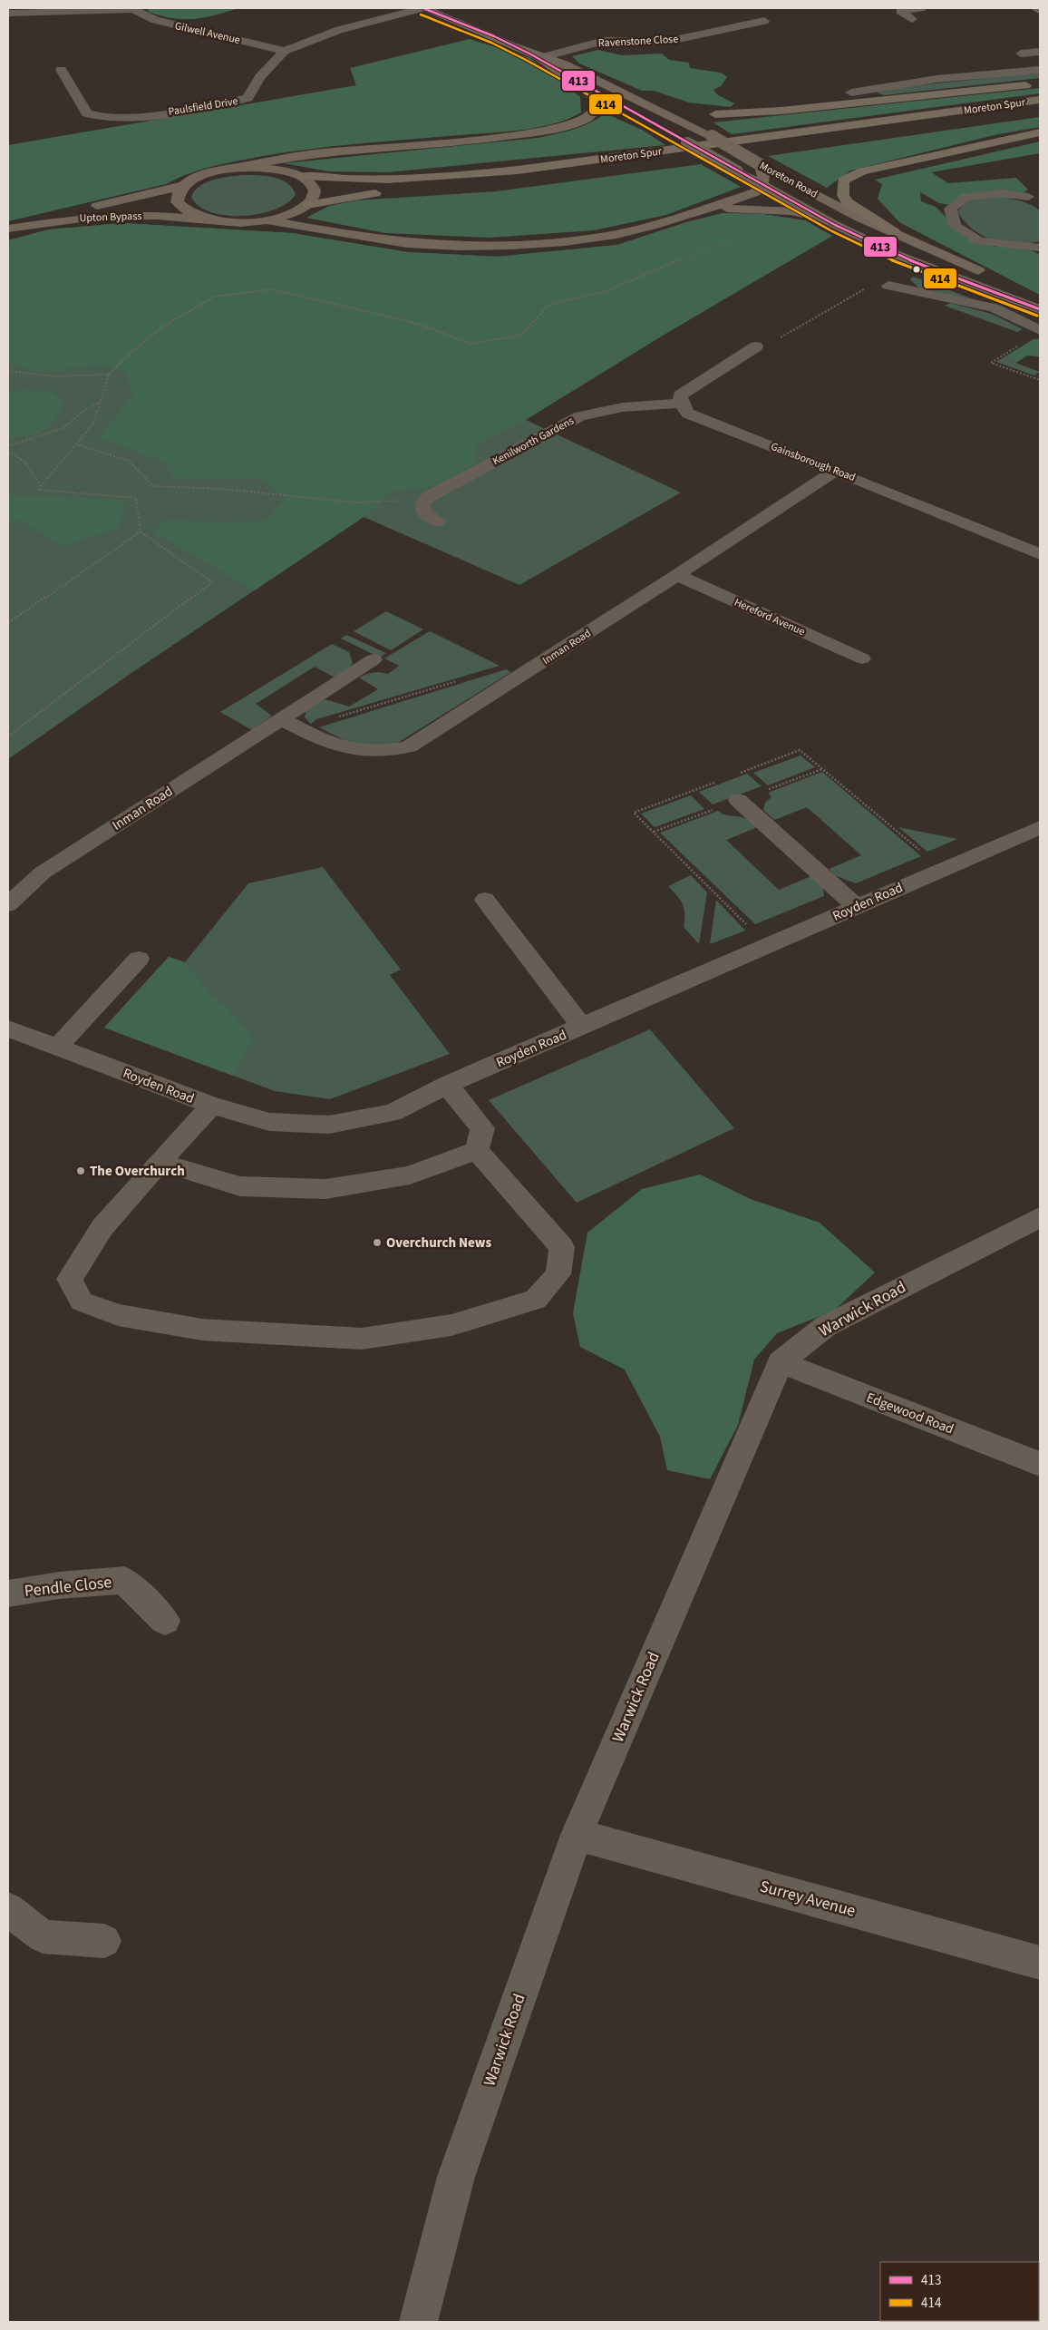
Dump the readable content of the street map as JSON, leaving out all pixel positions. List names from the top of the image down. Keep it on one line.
{"streets":{"highway":["Moreton Spur"],"main road":["Moreton Road","Upton Bypass"],"street":["Gilwell Avenue","Ravenstone Close","Paulsfield Drive","Kenilworth Gardens","Gainsborough Road","Hereford Avenue","Inman Road","Royden Road","Warwick Road","Edgewood Road","Pendle Close","Surrey Avenue"]},"crossings":[["Gilwell Avenue","Paulsfield Drive"],["Ravenstone Close","Moreton Road"],["Kenilworth Gardens","Gainsborough Road"],["Gainsborough Road","Inman Road"],["Hereford Avenue","Inman Road"],["Warwick Road","Edgewood Road"],["Warwick Road","Surrey Avenue"]],"places":["The Overchurch","Overchurch News"],"lines":["transit line 413","transit line 414"],"legend":["413","414"]}
